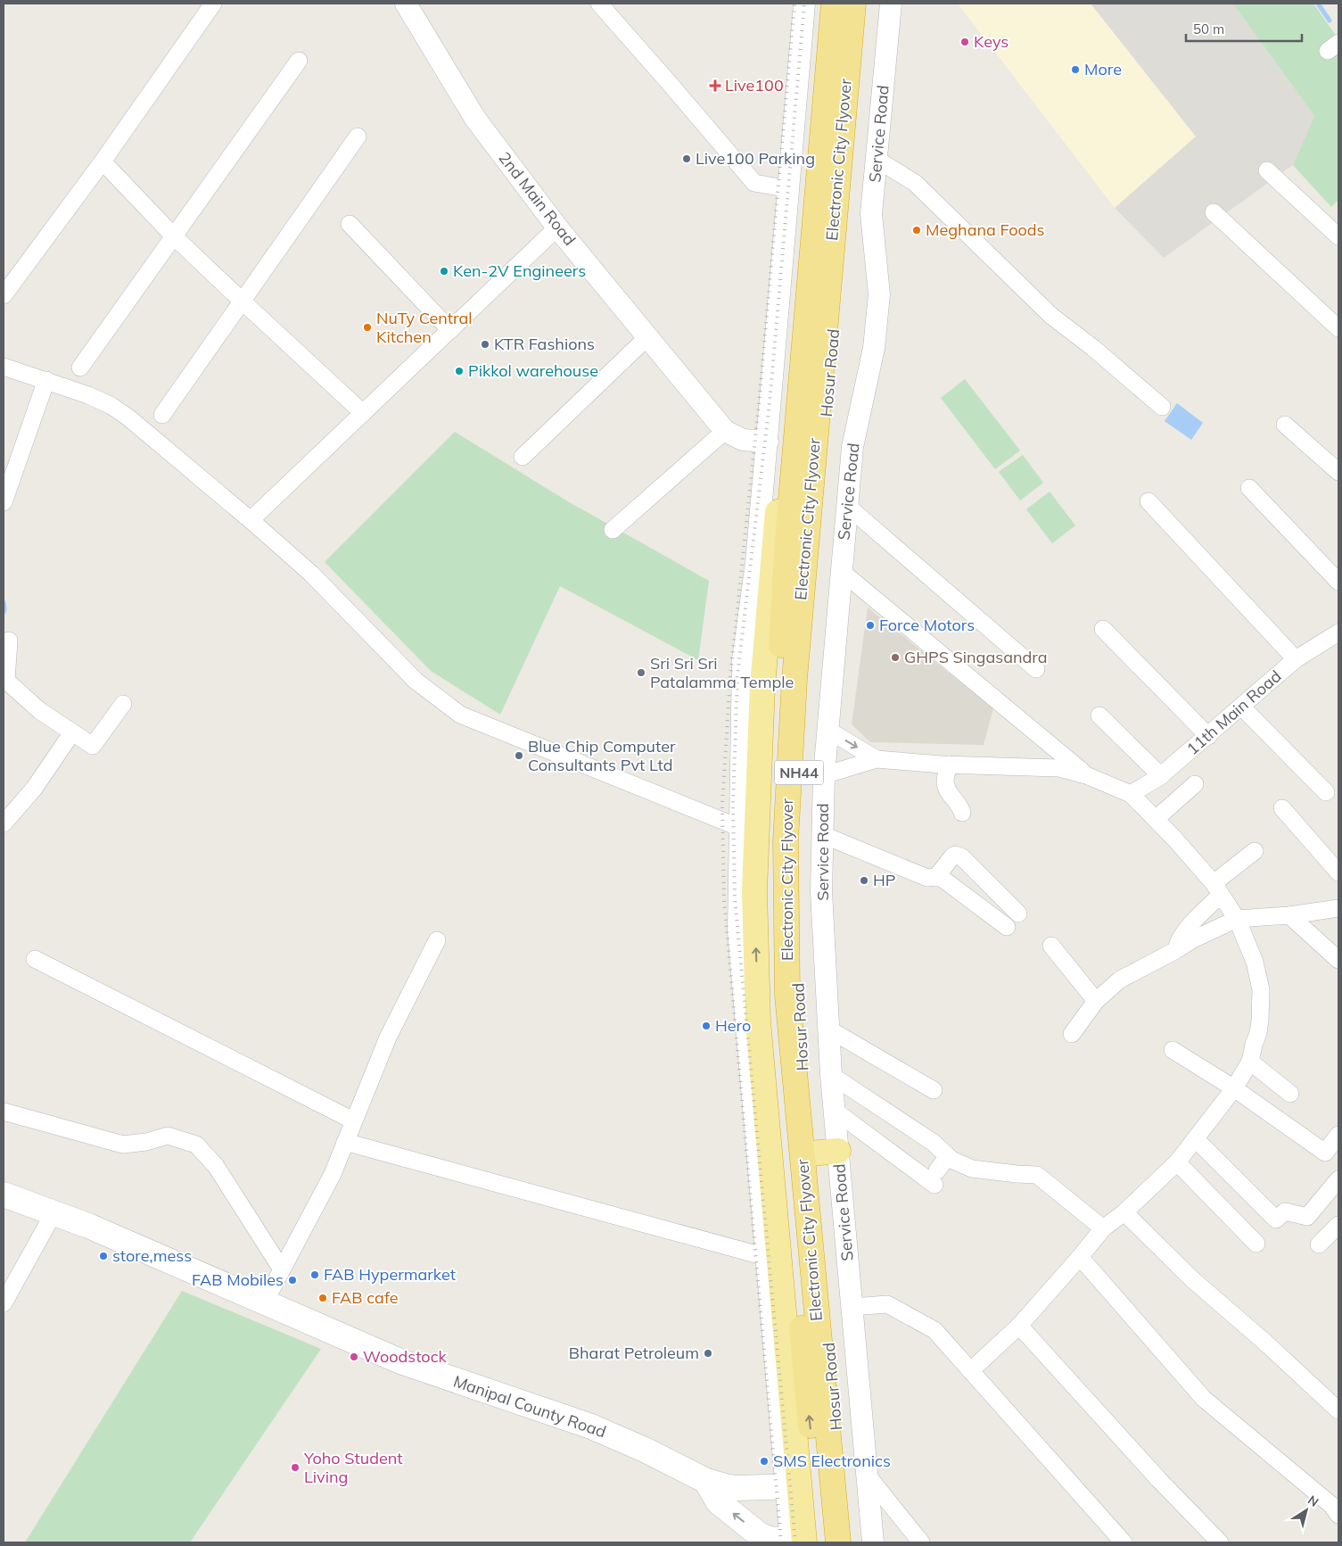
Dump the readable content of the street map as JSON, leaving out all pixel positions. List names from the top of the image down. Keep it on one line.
{"streets":{"highway":["Electronic City Flyover","Hosur Road","NH44"],"main road":["Manipal County Road"],"street":["Service Road","2nd Main Road","11th Main Road"]},"crossings":[["NH44","Manipal County Road"]],"places":{"other":["Keys","More","Live100 Parking","Meghana Foods","Ken-2V Engineers","NuTy Central Kitchen","KTR Fashions","Pikkol warehouse","Force Motors","GHPS Singasandra","Sri Sri Sri Patalamma Temple","Blue Chip Computer Consultants Pvt Ltd","HP","Hero","store,mess","FAB Hypermarket","FAB Mobiles","FAB cafe","Bharat Petroleum","Woodstock","SMS Electronics","Yoho Student Living"],"health":["Live100"]},"scale_bar":"50 m","north":"top right"}
